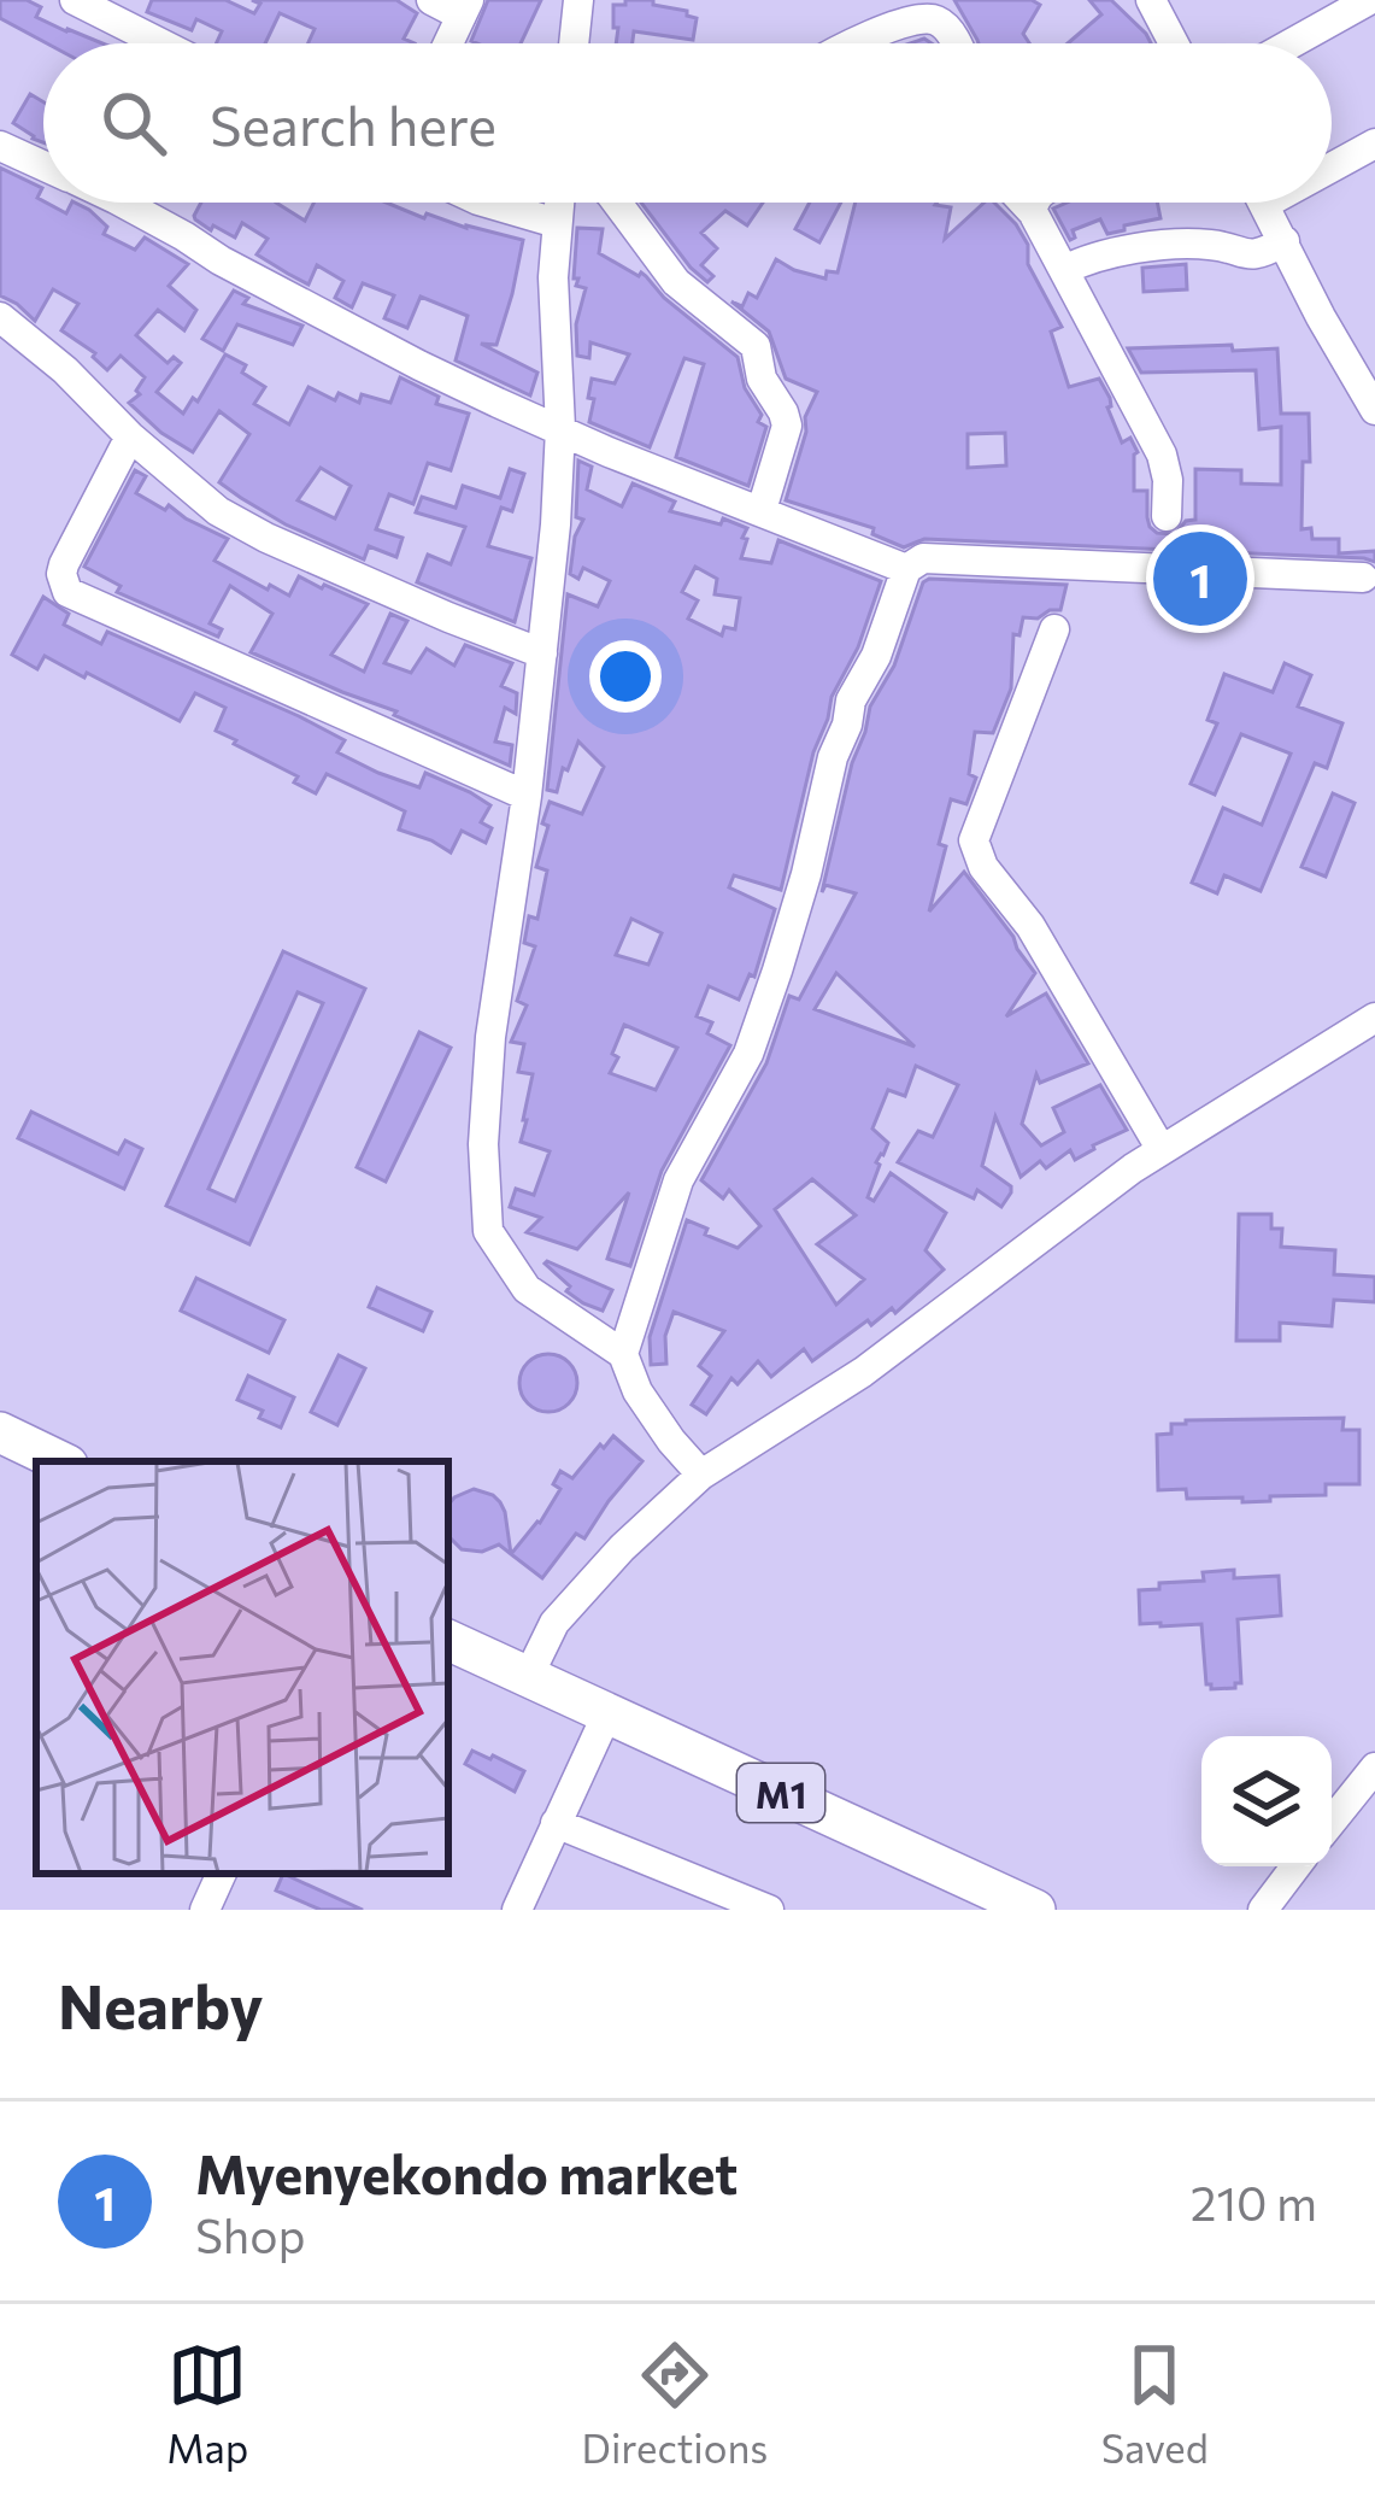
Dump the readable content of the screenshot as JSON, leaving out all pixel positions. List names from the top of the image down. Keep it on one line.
{"streets":{"highway":["M1"]},"page":{"search":"Search here","pins":"1","heading":"Nearby","list":[{"mark":"1","name":"Myenyekondo market","note":"Shop","value":"210 m"}],"nav":["Map","Directions","Saved"]}}
